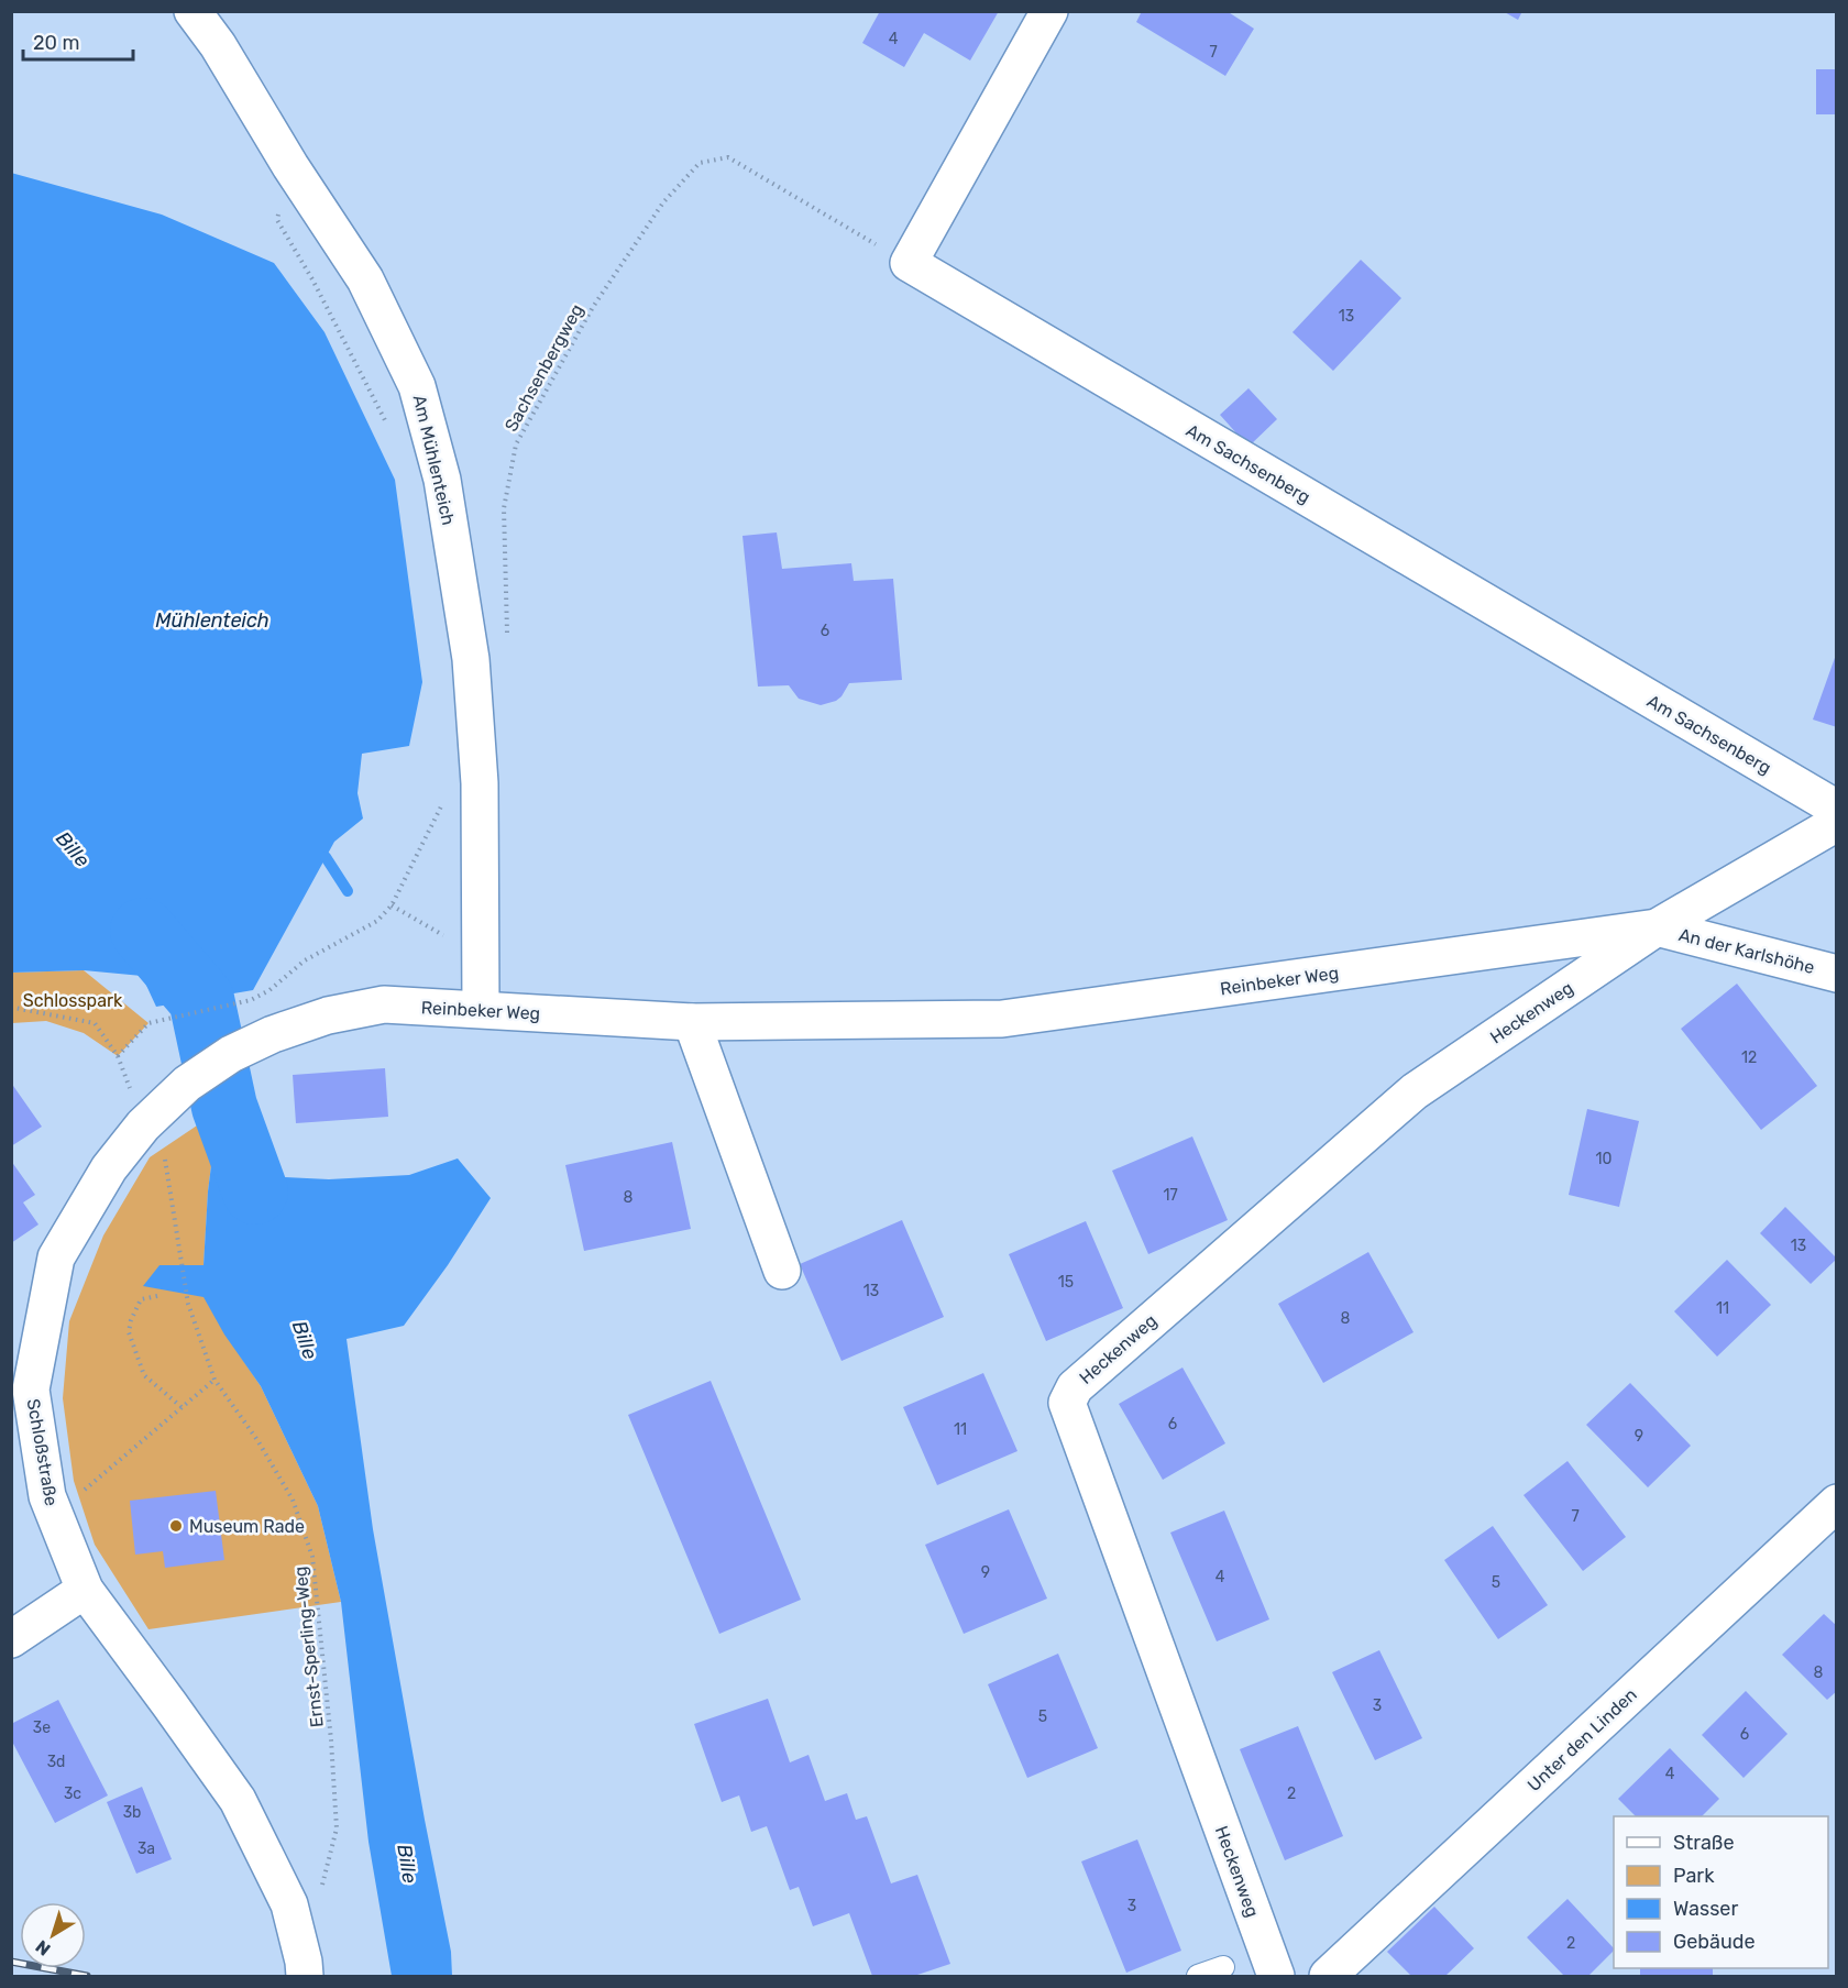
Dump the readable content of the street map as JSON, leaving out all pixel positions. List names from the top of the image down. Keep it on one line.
{"streets":{"street":["Am Mühlenteich","Am Sachsenberg","An der Karlshöhe","Reinbeker Weg","Heckenweg","Schloßstraße","Unter den Linden"],"path":["Sachsenbergweg","Ernst-Sperling-Weg"]},"crossings":[["Sachsenbergweg","Am Sachsenberg"],["Am Mühlenteich","Reinbeker Weg"],["An der Karlshöhe","Reinbeker Weg"],["An der Karlshöhe","Heckenweg"],["Reinbeker Weg","Heckenweg"],["Reinbeker Weg","Schloßstraße"],["Schloßstraße","Ernst-Sperling-Weg"]],"water":["Mühlenteich","Bille"],"parks":["Schlosspark"],"places":["Museum Rade"],"house_numbers":["4","7","13","6","12","10","17","8","13","15","13","11","8","6","11","9","7","9","4","5","8","3","5","3e","6","3d","4","3c","2","3b","3a","3","2"],"legend":["Straße","Park","Wasser","Gebäude"],"scale_bar":"20 m","north":"bottom left"}
